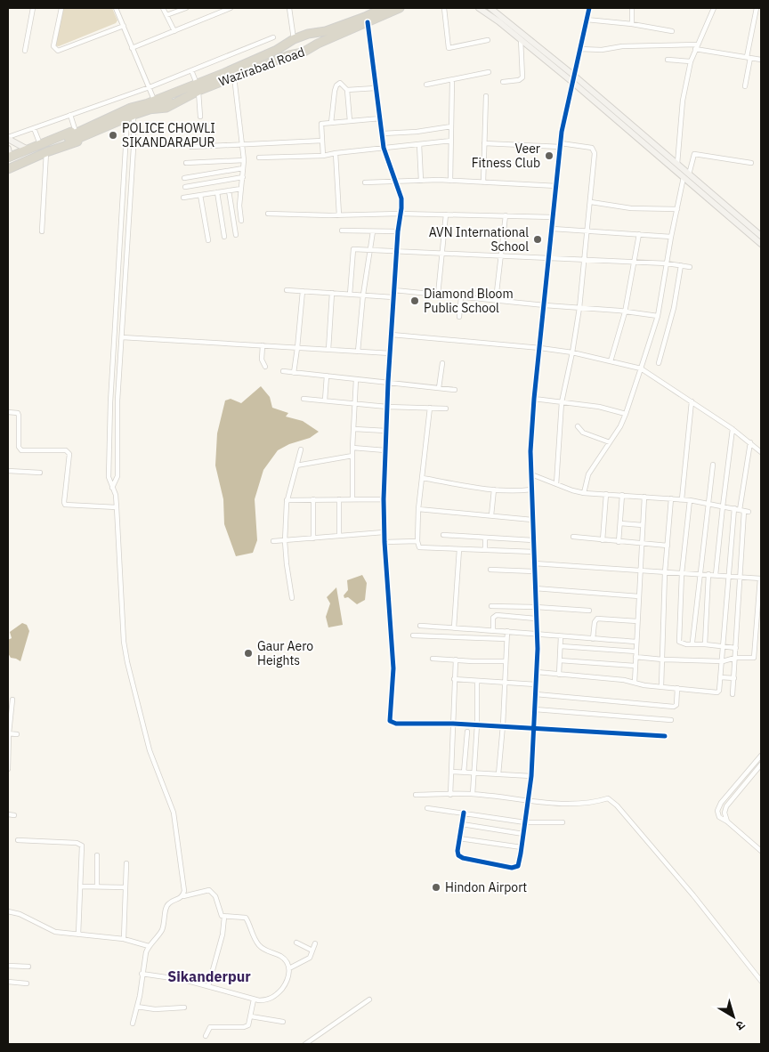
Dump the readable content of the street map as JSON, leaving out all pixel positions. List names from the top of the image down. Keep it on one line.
{"streets":{"highway":["Wazirabad Road"]},"districts":["Sikanderpur"],"places":["POLICE CHOWLI SIKANDARAPUR","Veer Fitness Club","AVN International School","Diamond Bloom Public School","Gaur Aero Heights","Hindon Airport"],"north":"bottom right"}
